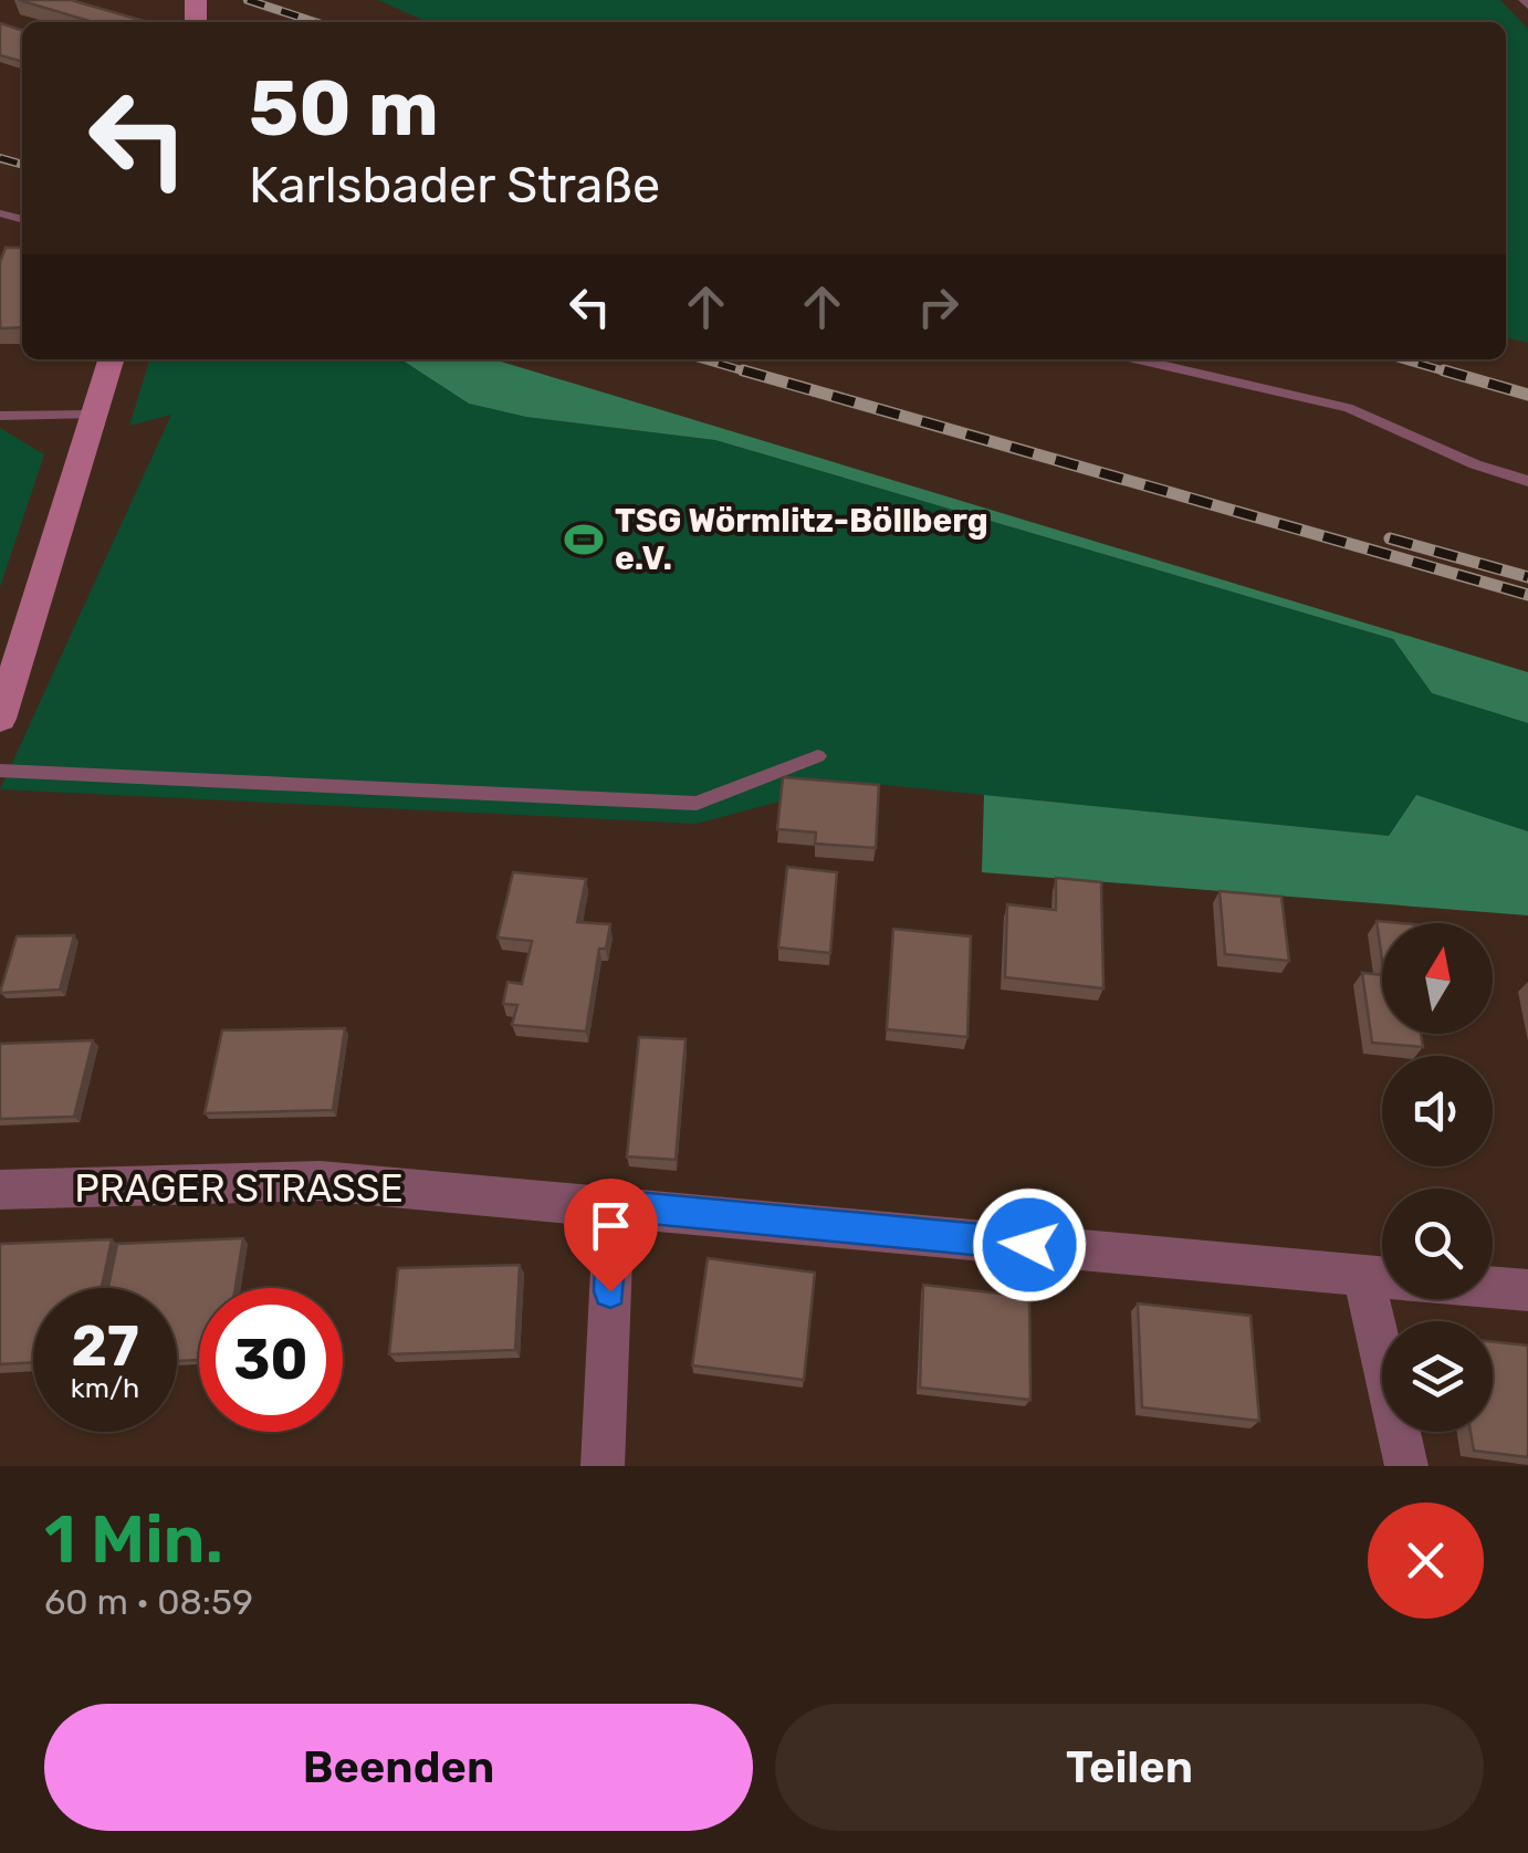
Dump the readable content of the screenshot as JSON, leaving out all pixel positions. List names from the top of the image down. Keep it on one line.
{"streets":{"street":["PRAGER STRASSE"]},"places":{"sports":["TSG Wörmlitz-Böllberg e.V."]},"north":"top","page":{"turn":["50 m","Karlsbader Straße"],"speed":"27 km/h","limit":"30","heading":["1 Min.","60 m · 08:59"],"buttons":["Beenden","Teilen"]}}
